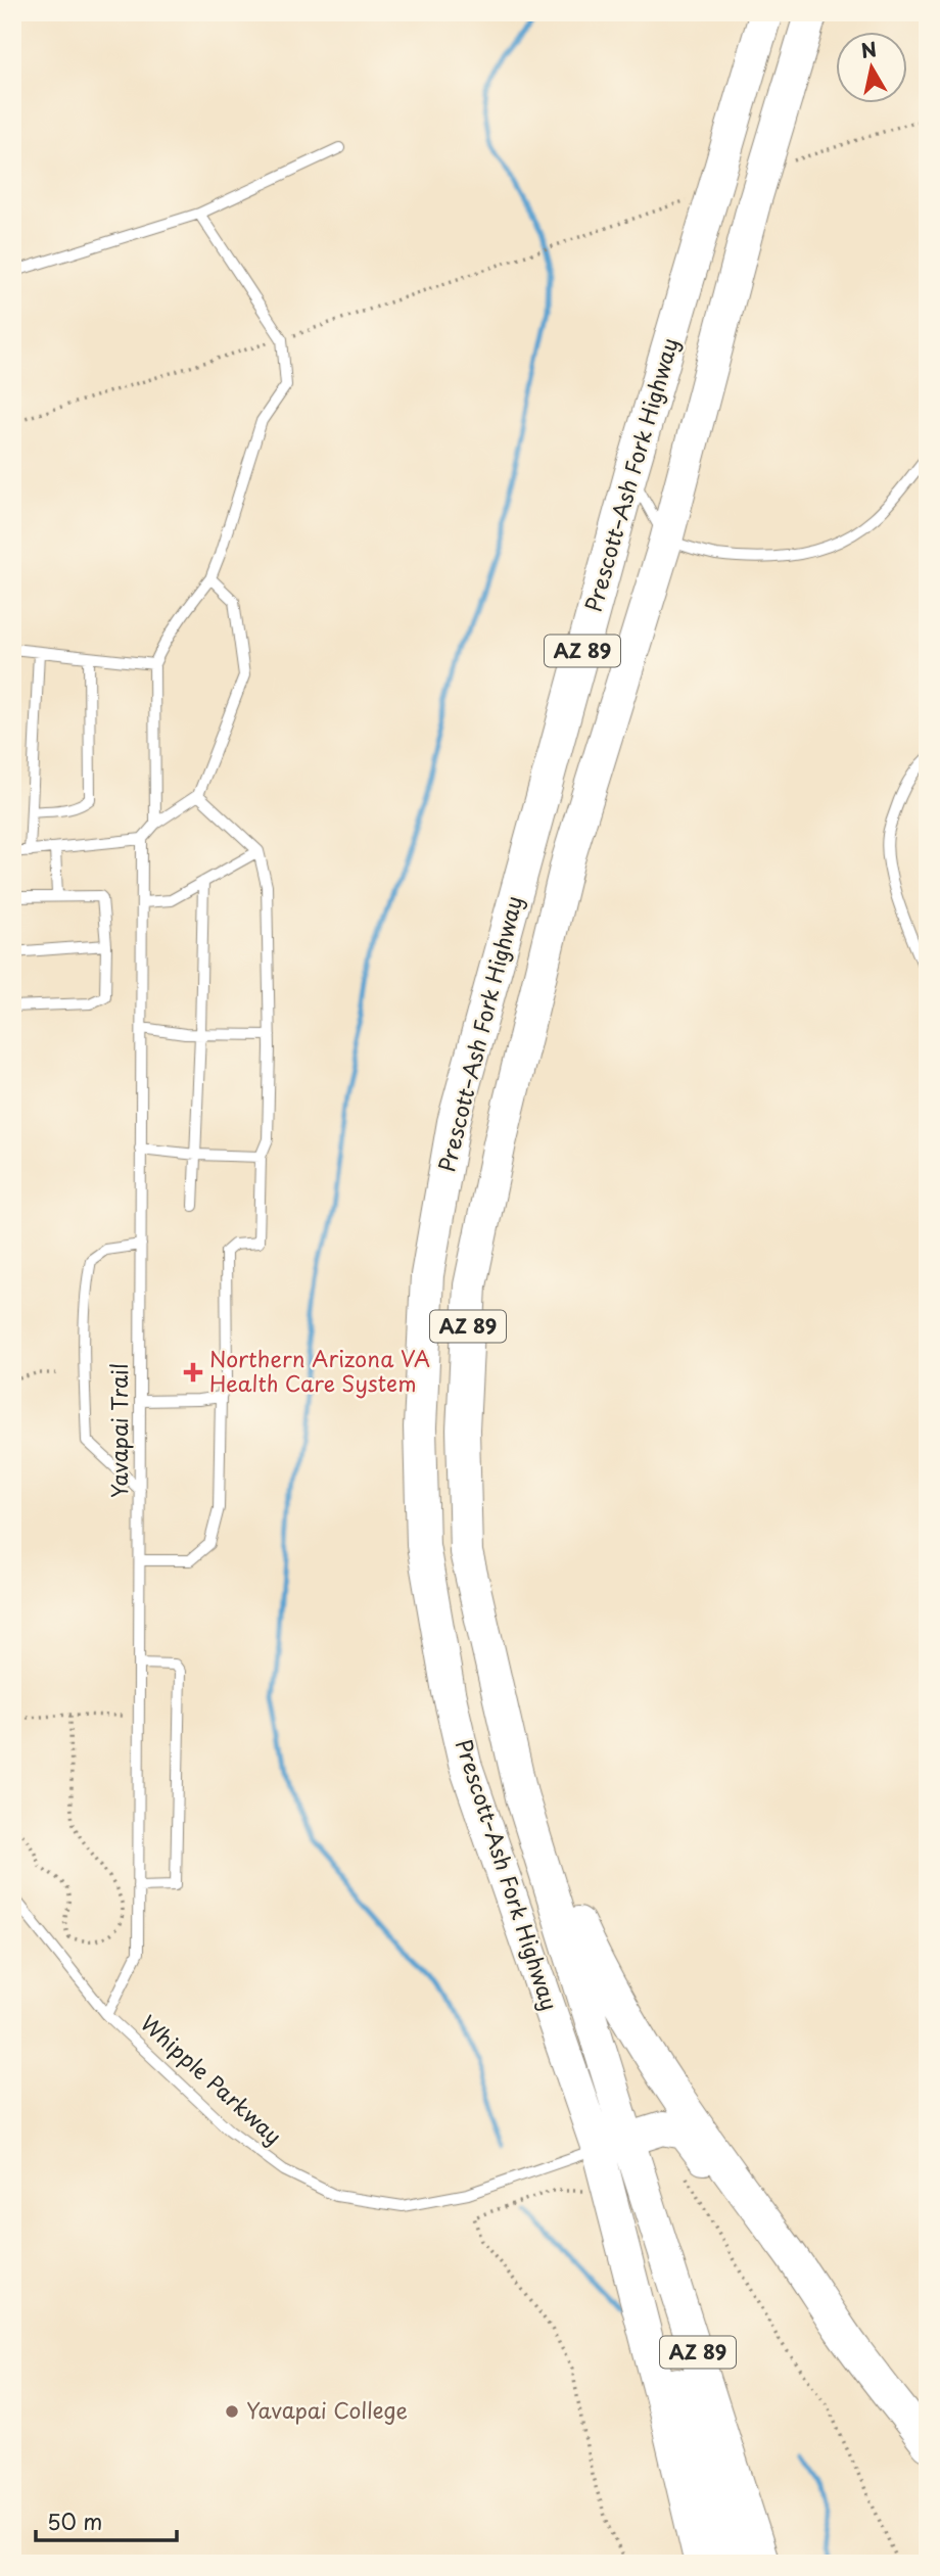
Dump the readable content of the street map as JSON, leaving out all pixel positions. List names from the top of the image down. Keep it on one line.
{"streets":{"main road":["Prescott–Ash Fork Highway","AZ 89"],"lane":["Yavapai Trail","Whipple Parkway"]},"crossings":[["Prescott–Ash Fork Highway","AZ 89"],["Prescott–Ash Fork Highway","Whipple Parkway"],["AZ 89","Whipple Parkway"],["Yavapai Trail","Whipple Parkway"]],"places":{"health":["Northern Arizona VA Health Care System"],"other":["Yavapai College"]},"scale_bar":"50 m","north":"top"}
